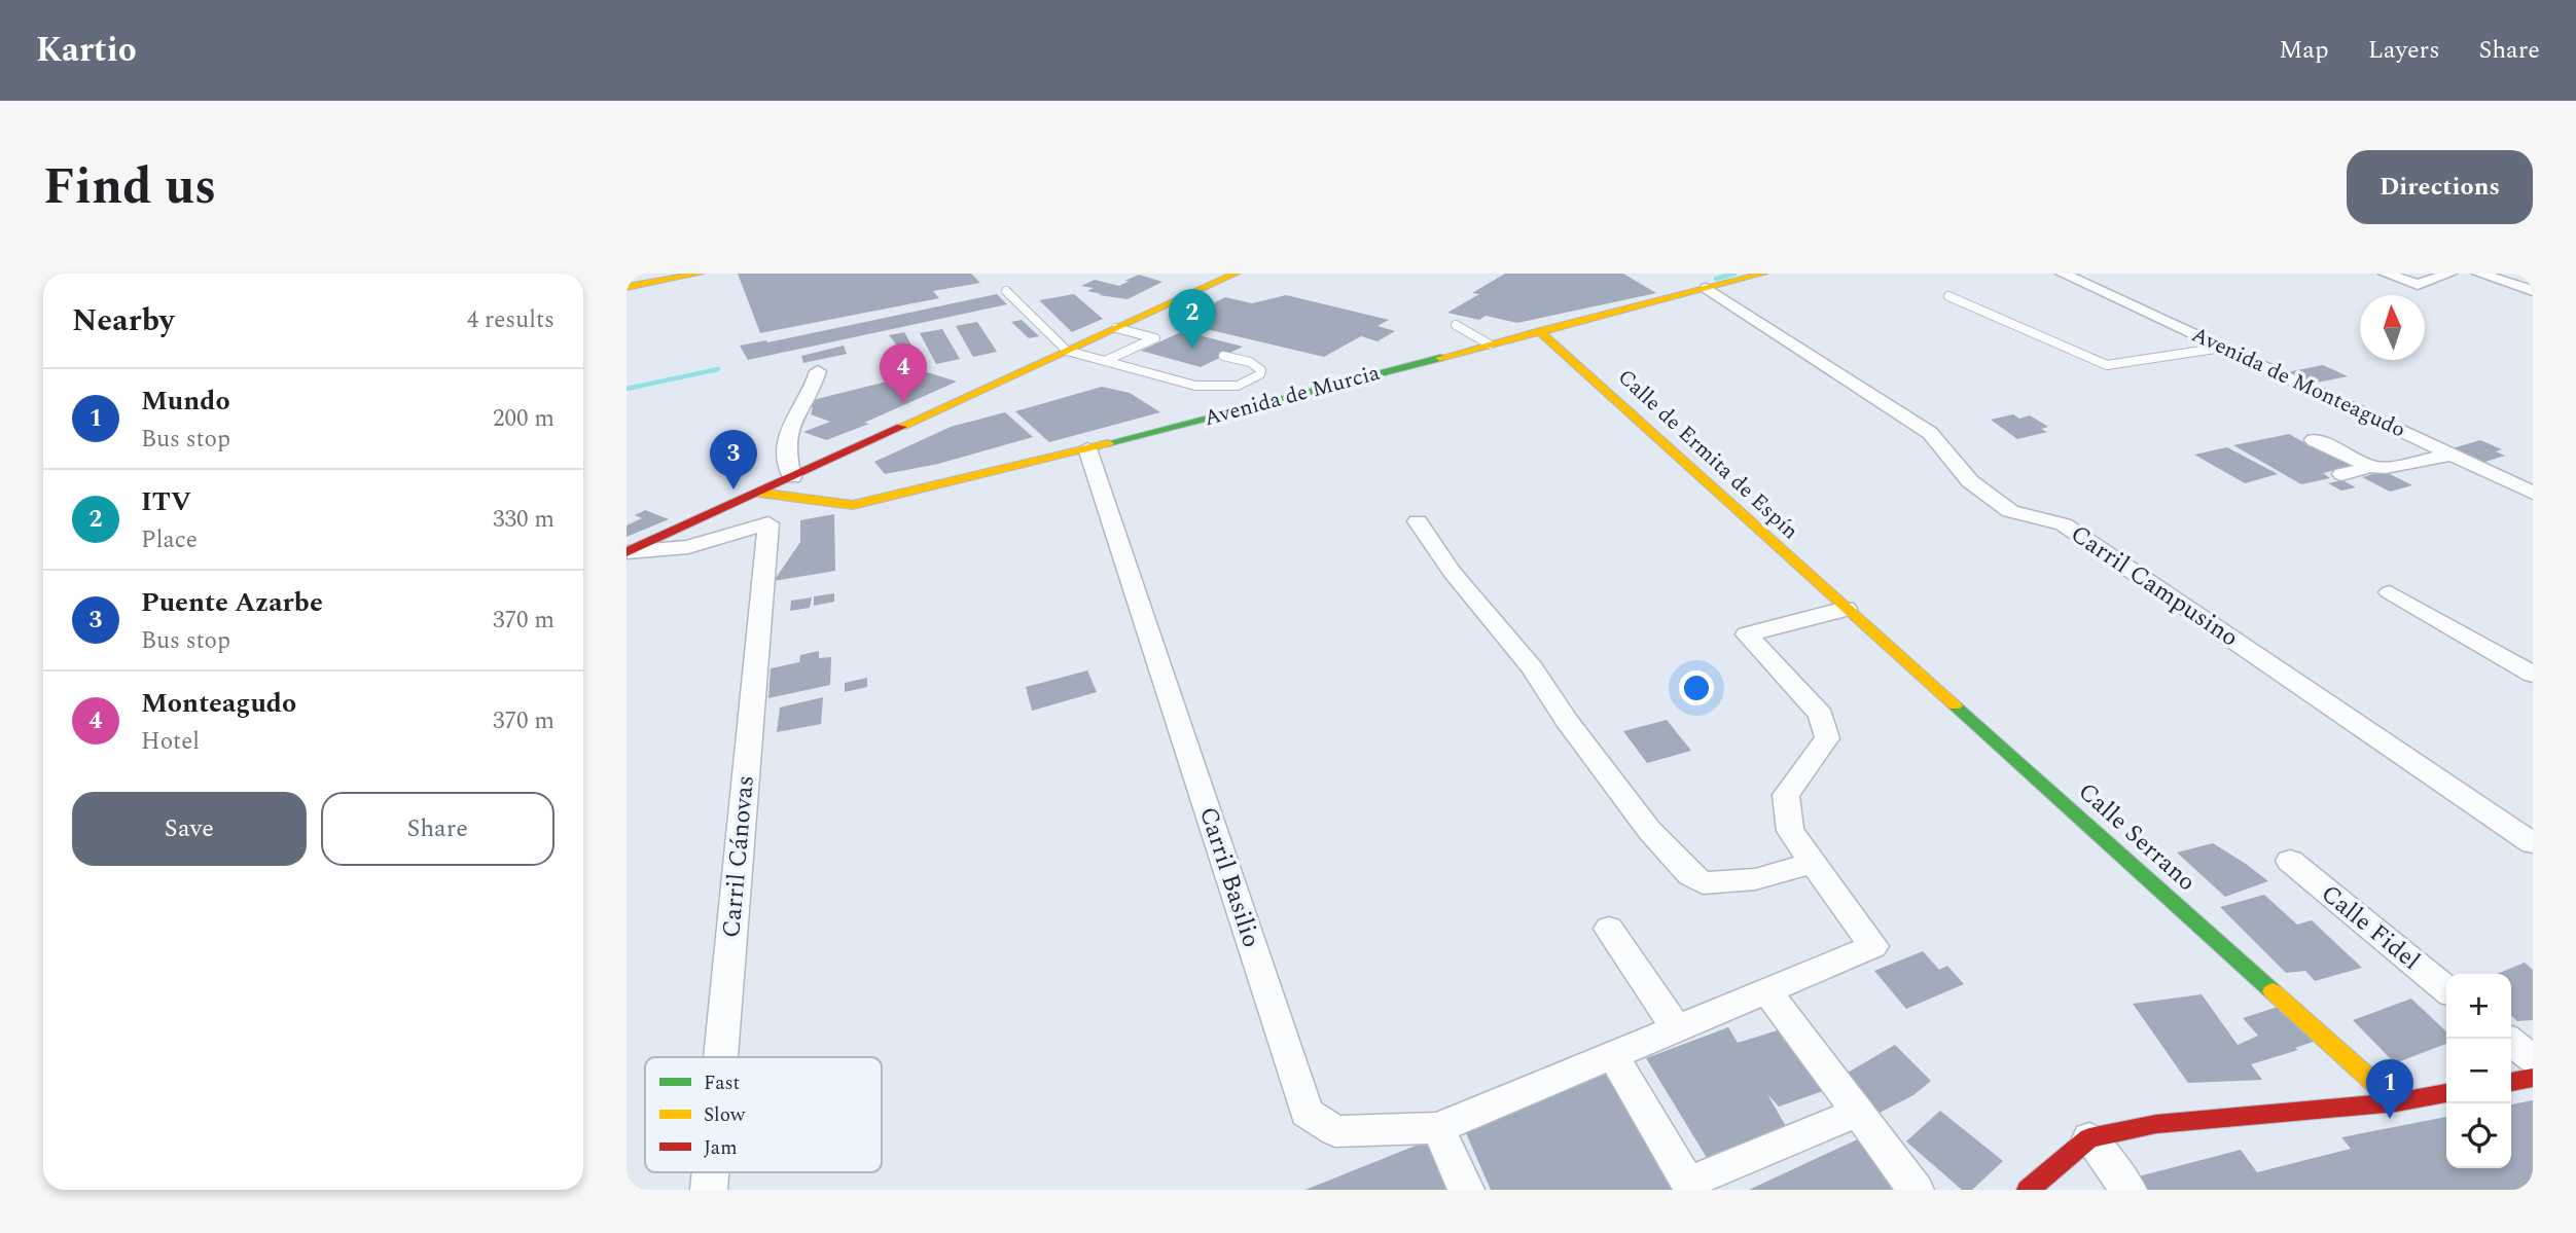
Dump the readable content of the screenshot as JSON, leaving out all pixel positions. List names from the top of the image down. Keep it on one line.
{"streets":{"street":["Avenida de Monteagudo","Avenida de Murcia","Calle de Ermita de Espín","Carril Campusino","Calle Serrano","Carril Cánovas","Carril Basilio","Calle Fidel"]},"crossings":[["Avenida de Murcia","Calle de Ermita de Espín"],["Avenida de Murcia","Carril Campusino"],["Avenida de Murcia","Carril Basilio"],["Calle de Ermita de Espín","Calle Serrano"]],"legend":["Fast","Slow","Jam"],"north":"top","page":{"header":"Kartio","nav":["Map","Layers","Share"],"title":"Find us","buttons":["Directions",["Save","Share"]],"heading":["Nearby","4 results"],"pins":["2","4","3","1"],"list":[{"mark":"1","name":"Mundo","note":"Bus stop","value":"200 m"},{"mark":"2","name":"ITV","note":"Place","value":"330 m"},{"mark":"3","name":"Puente Azarbe","note":"Bus stop","value":"370 m"},{"mark":"4","name":"Monteagudo","note":"Hotel","value":"370 m"}],"map_buttons":["+","−"]}}
